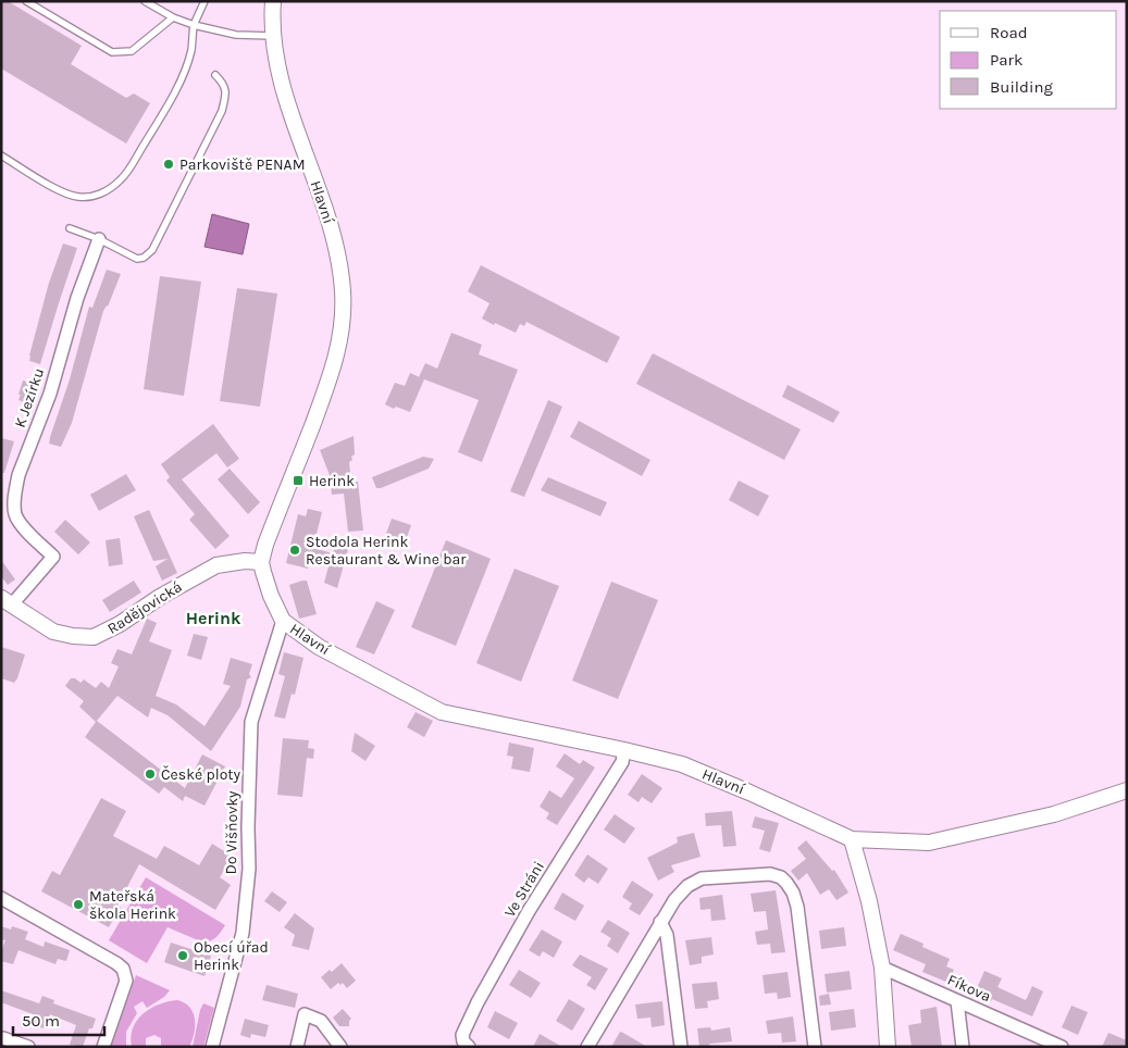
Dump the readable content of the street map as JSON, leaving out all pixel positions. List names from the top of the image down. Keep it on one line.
{"streets":{"street":["Hlavní","K Jezírku","Radějovická","Do Višňovky","Ve Stráni","Fíkova"]},"crossings":[["Hlavní","Radějovická"],["Hlavní","Do Višňovky"],["Hlavní","Ve Stráni"],["K Jezírku","Radějovická"]],"districts":["Herink"],"places":{"other":["Parkoviště PENAM","Stodola Herink Restaurant & Wine bar","České ploty","Mateřská škola Herink","Obecí úřad Herink"],"transit":["Herink"]},"legend":["Road","Park","Building"],"scale_bar":"50 m"}
